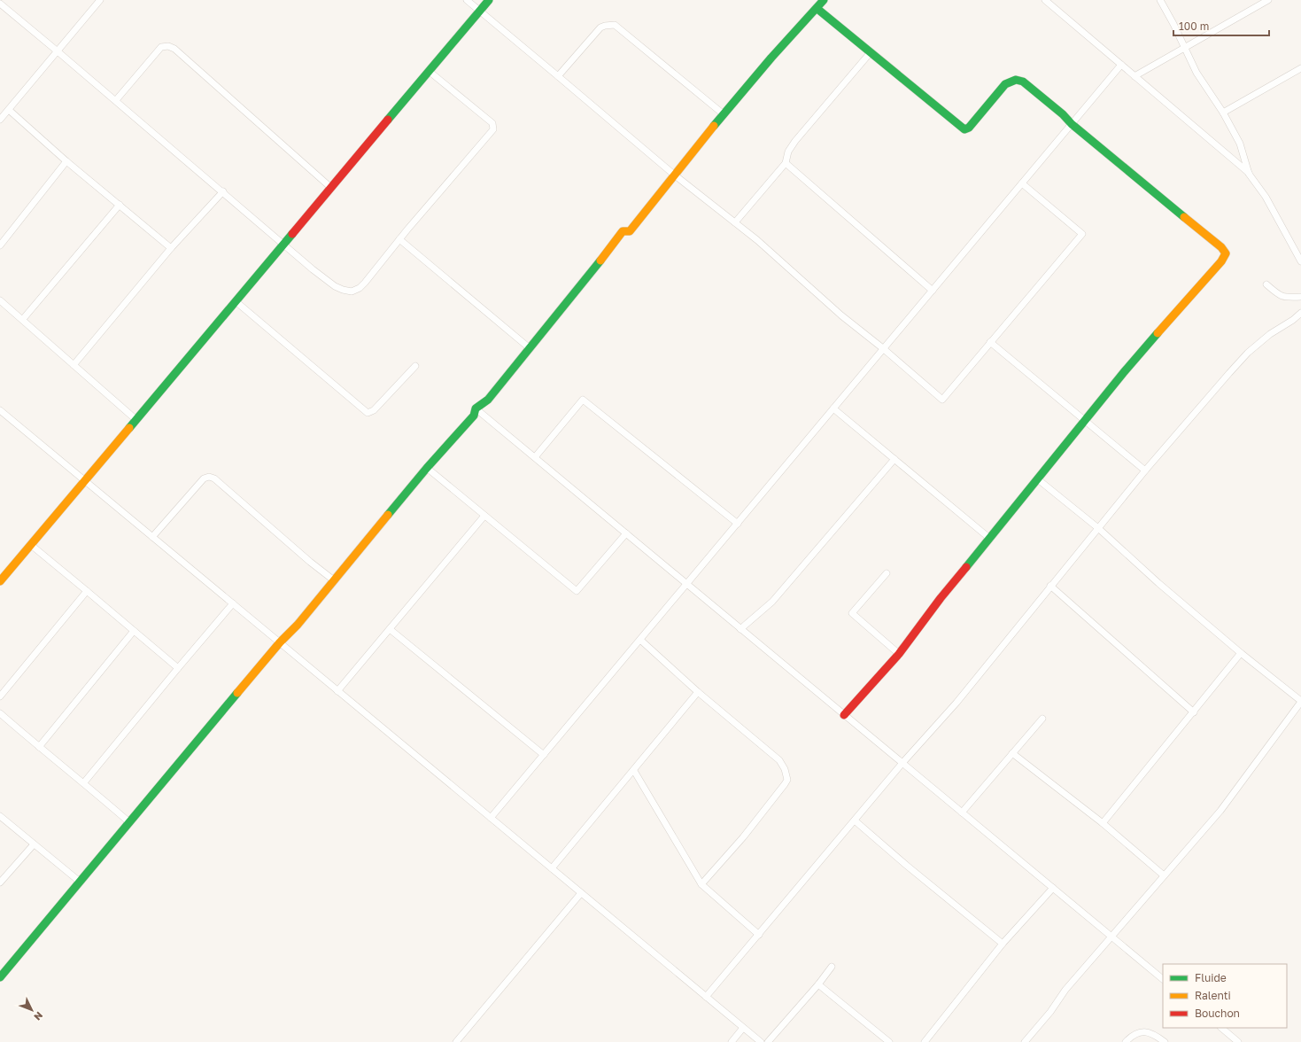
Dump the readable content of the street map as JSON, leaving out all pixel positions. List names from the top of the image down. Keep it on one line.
{"legend":["Fluide","Ralenti","Bouchon"],"scale_bar":"100 m","north":"bottom right"}
